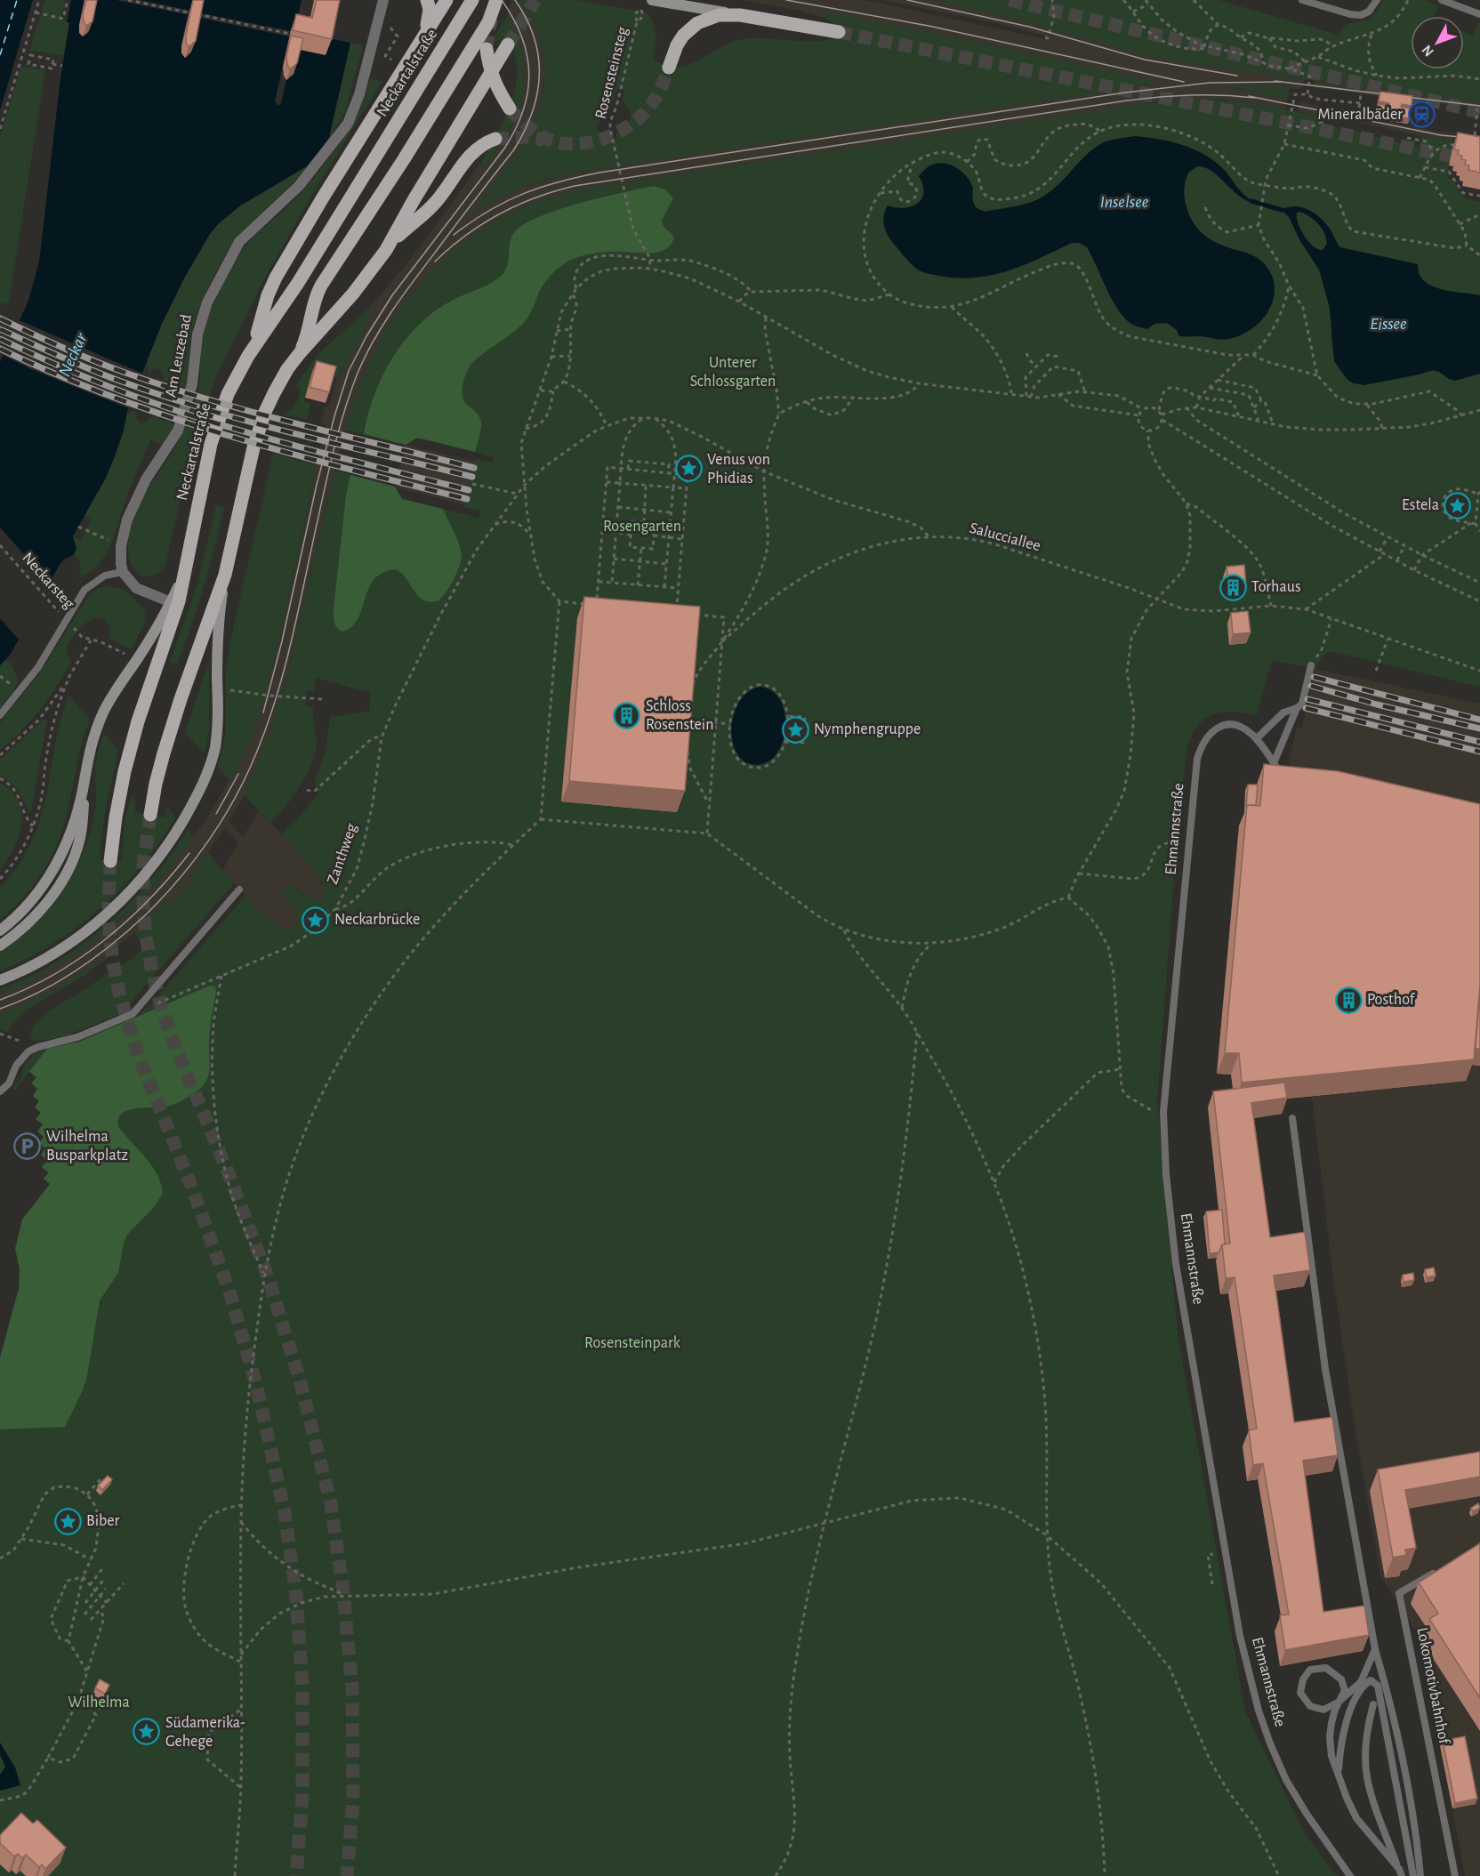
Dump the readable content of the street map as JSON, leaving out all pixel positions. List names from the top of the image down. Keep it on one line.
{"streets":{"main road":["Neckartalstraße"],"street":["Am Leuzebad"],"lane":["Ehmannstraße","Lokomotivbahnhof"],"path":["Rosensteinsteg","Salucciallee","Neckarsteg","Zanthweg"]},"crossings":[["Salucciallee","Zanthweg"]],"water":["Inselsee","Eissee","Neckar"],"parks":["Unterer Schlossgarten","Rosengarten","Rosensteinpark","Wilhelma"],"places":{"station":["Mineralbäder"],"place":["Venus von Phidias","Estela","Nymphengruppe","Neckarbrücke","Biber","Südamerika- Gehege"],"building":["Torhaus","Schloss Rosenstein","Posthof"],"parking":["Wilhelma Busparkplatz"]},"north":"bottom left"}
